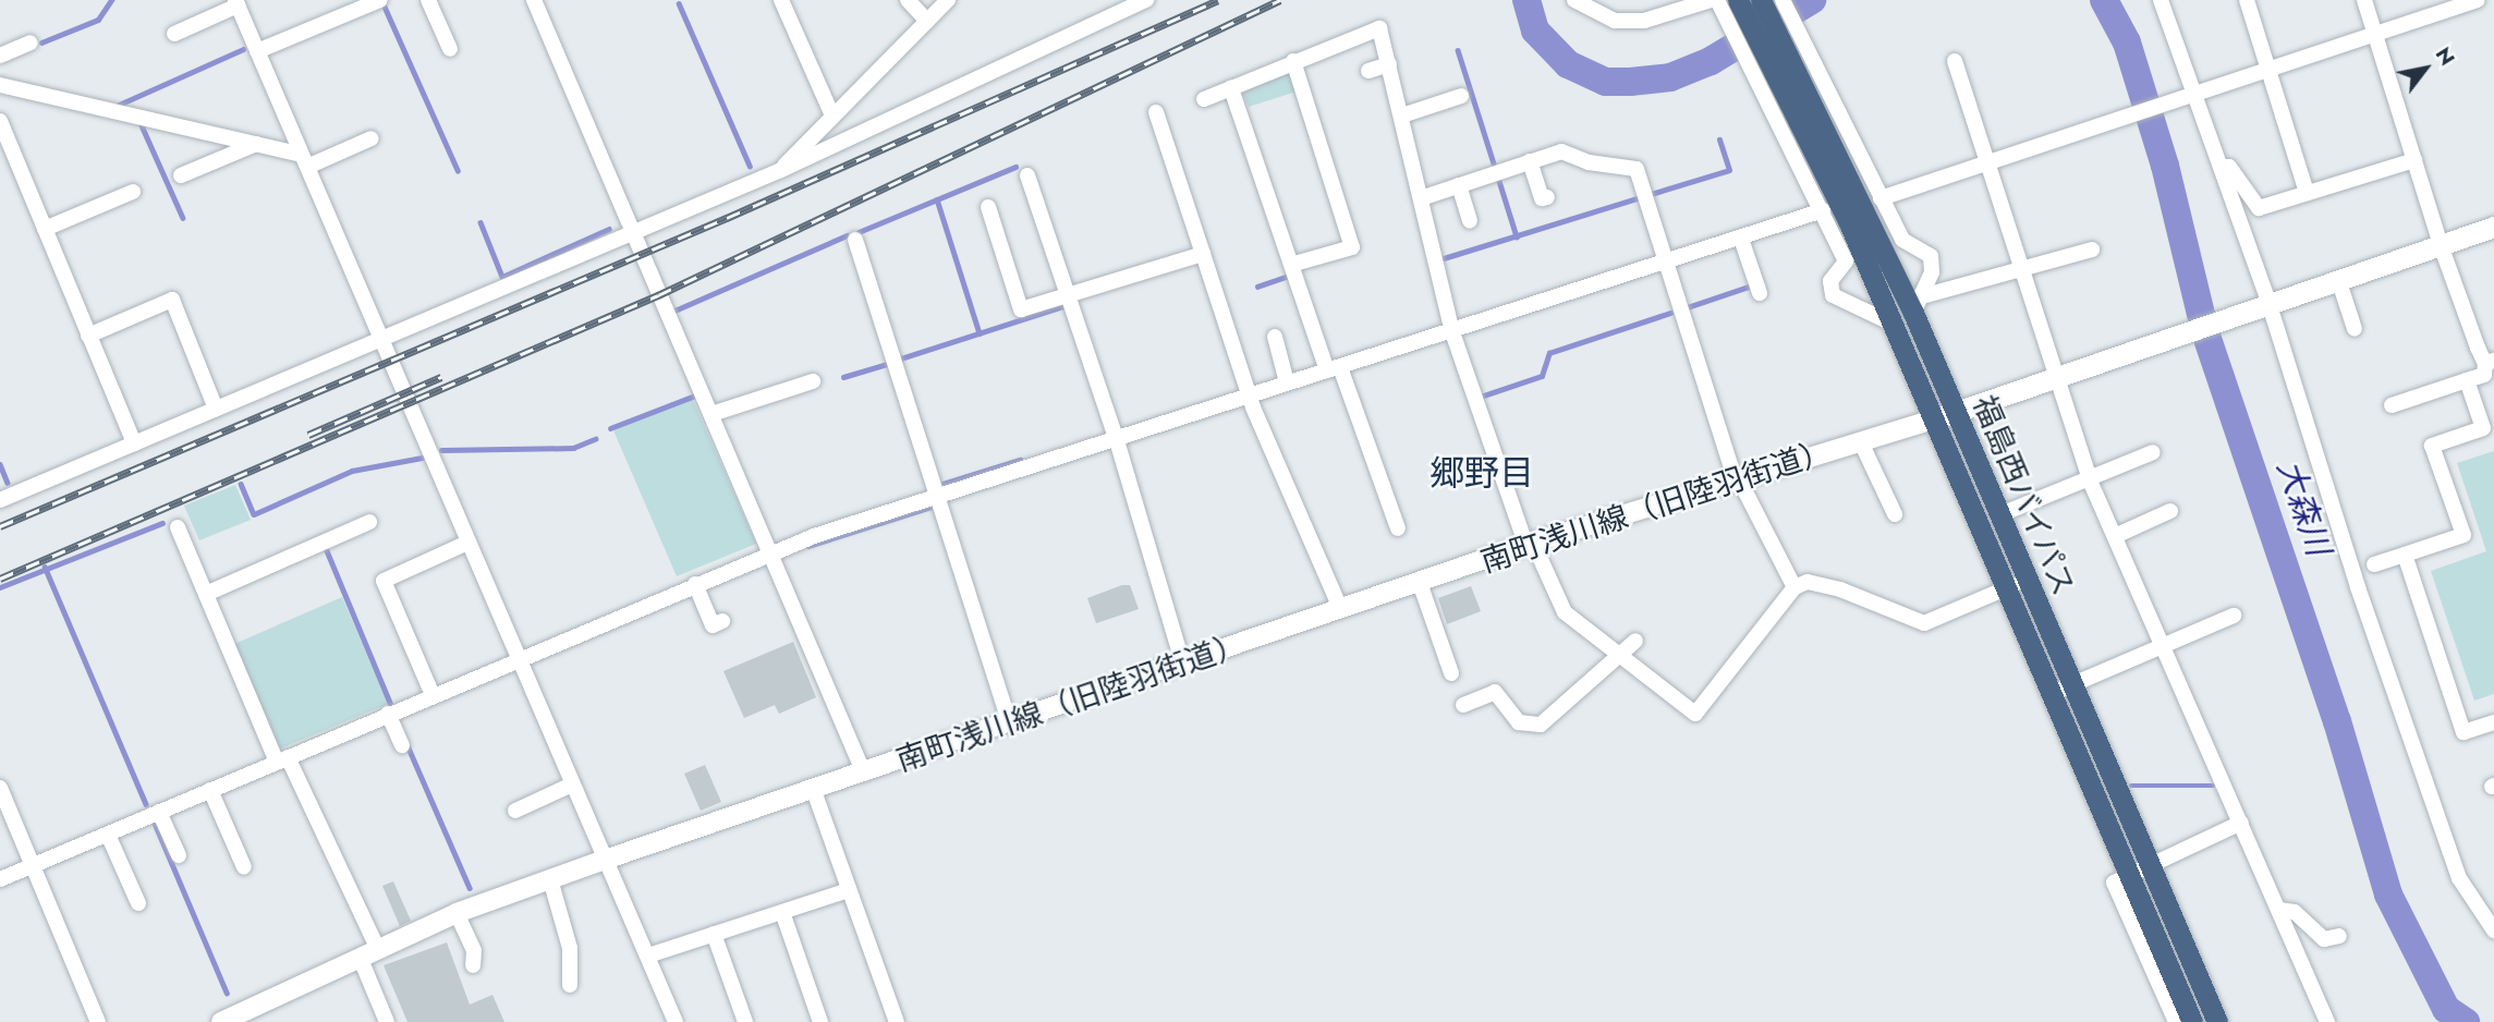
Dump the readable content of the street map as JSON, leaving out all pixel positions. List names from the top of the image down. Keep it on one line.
{"streets":{"highway":["福島西バイパス"],"street":["南町浅川線（旧陸羽街道）"]},"crossings":[["福島西バイパス","南町浅川線（旧陸羽街道）"]],"districts":["郷野目"],"water":["大森川"],"north":"top right"}
